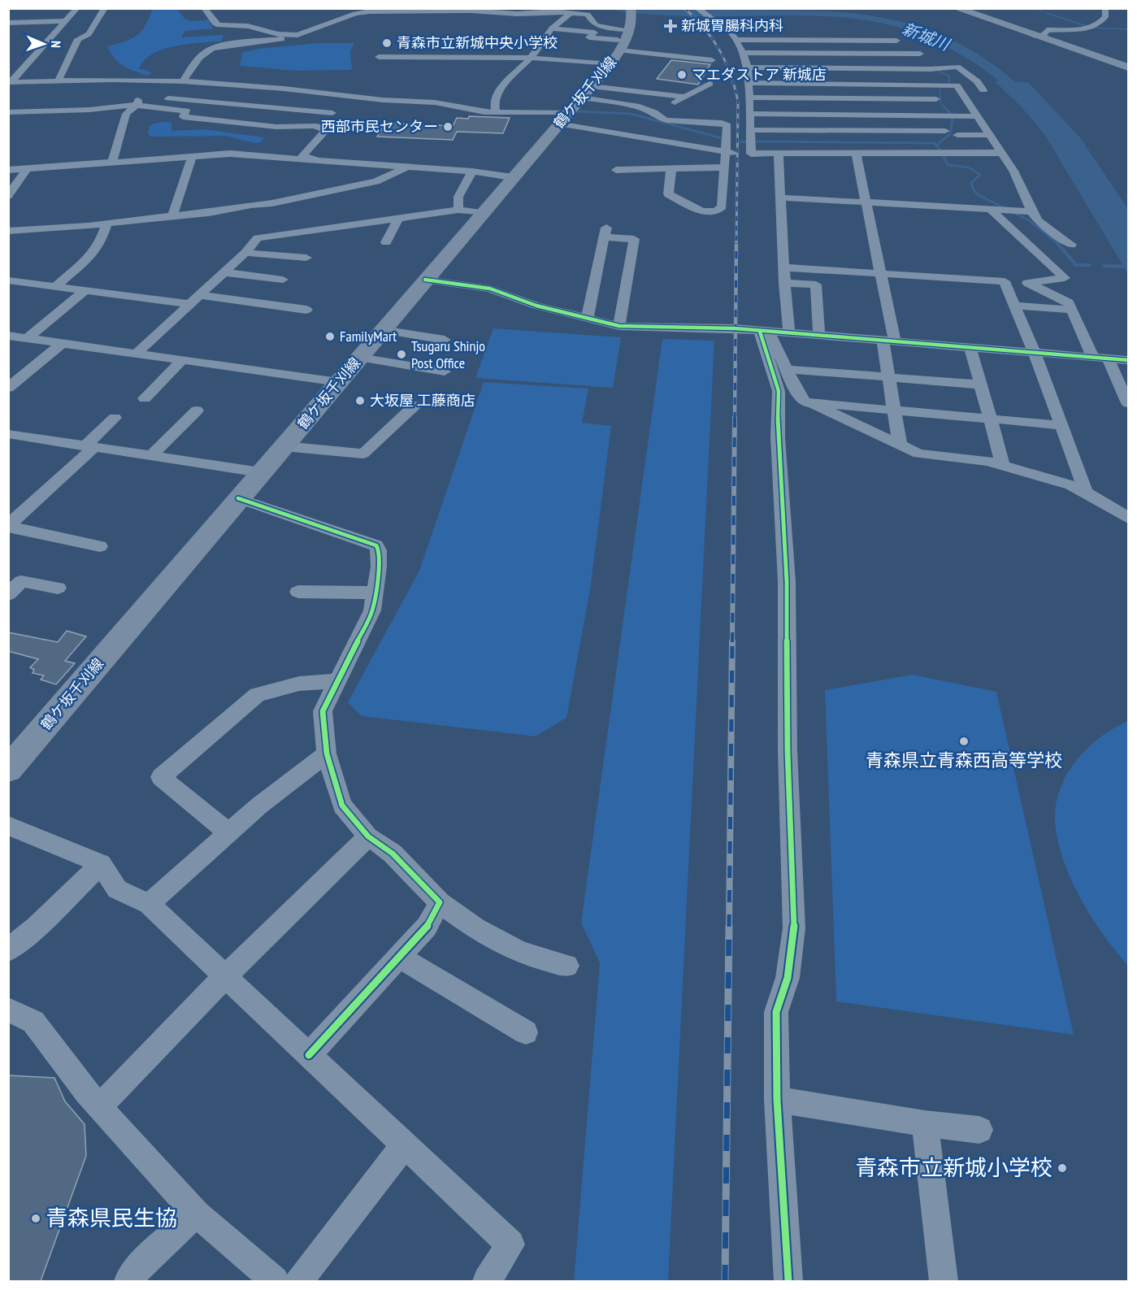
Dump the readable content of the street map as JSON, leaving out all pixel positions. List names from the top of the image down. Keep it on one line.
{"streets":{"main road":["鶴ケ坂千刈線"]},"water":["新城川"],"places":{"health":["新城胃腸科内科"],"other":["青森市立新城中央小学校","マエダストア 新城店","西部市民センター","FamilyMart","Tsugaru Shinjo Post Office","大坂屋 工藤商店","青森県立青森西高等学校","青森市立新城小学校","青森県民生協"]},"north":"right"}
